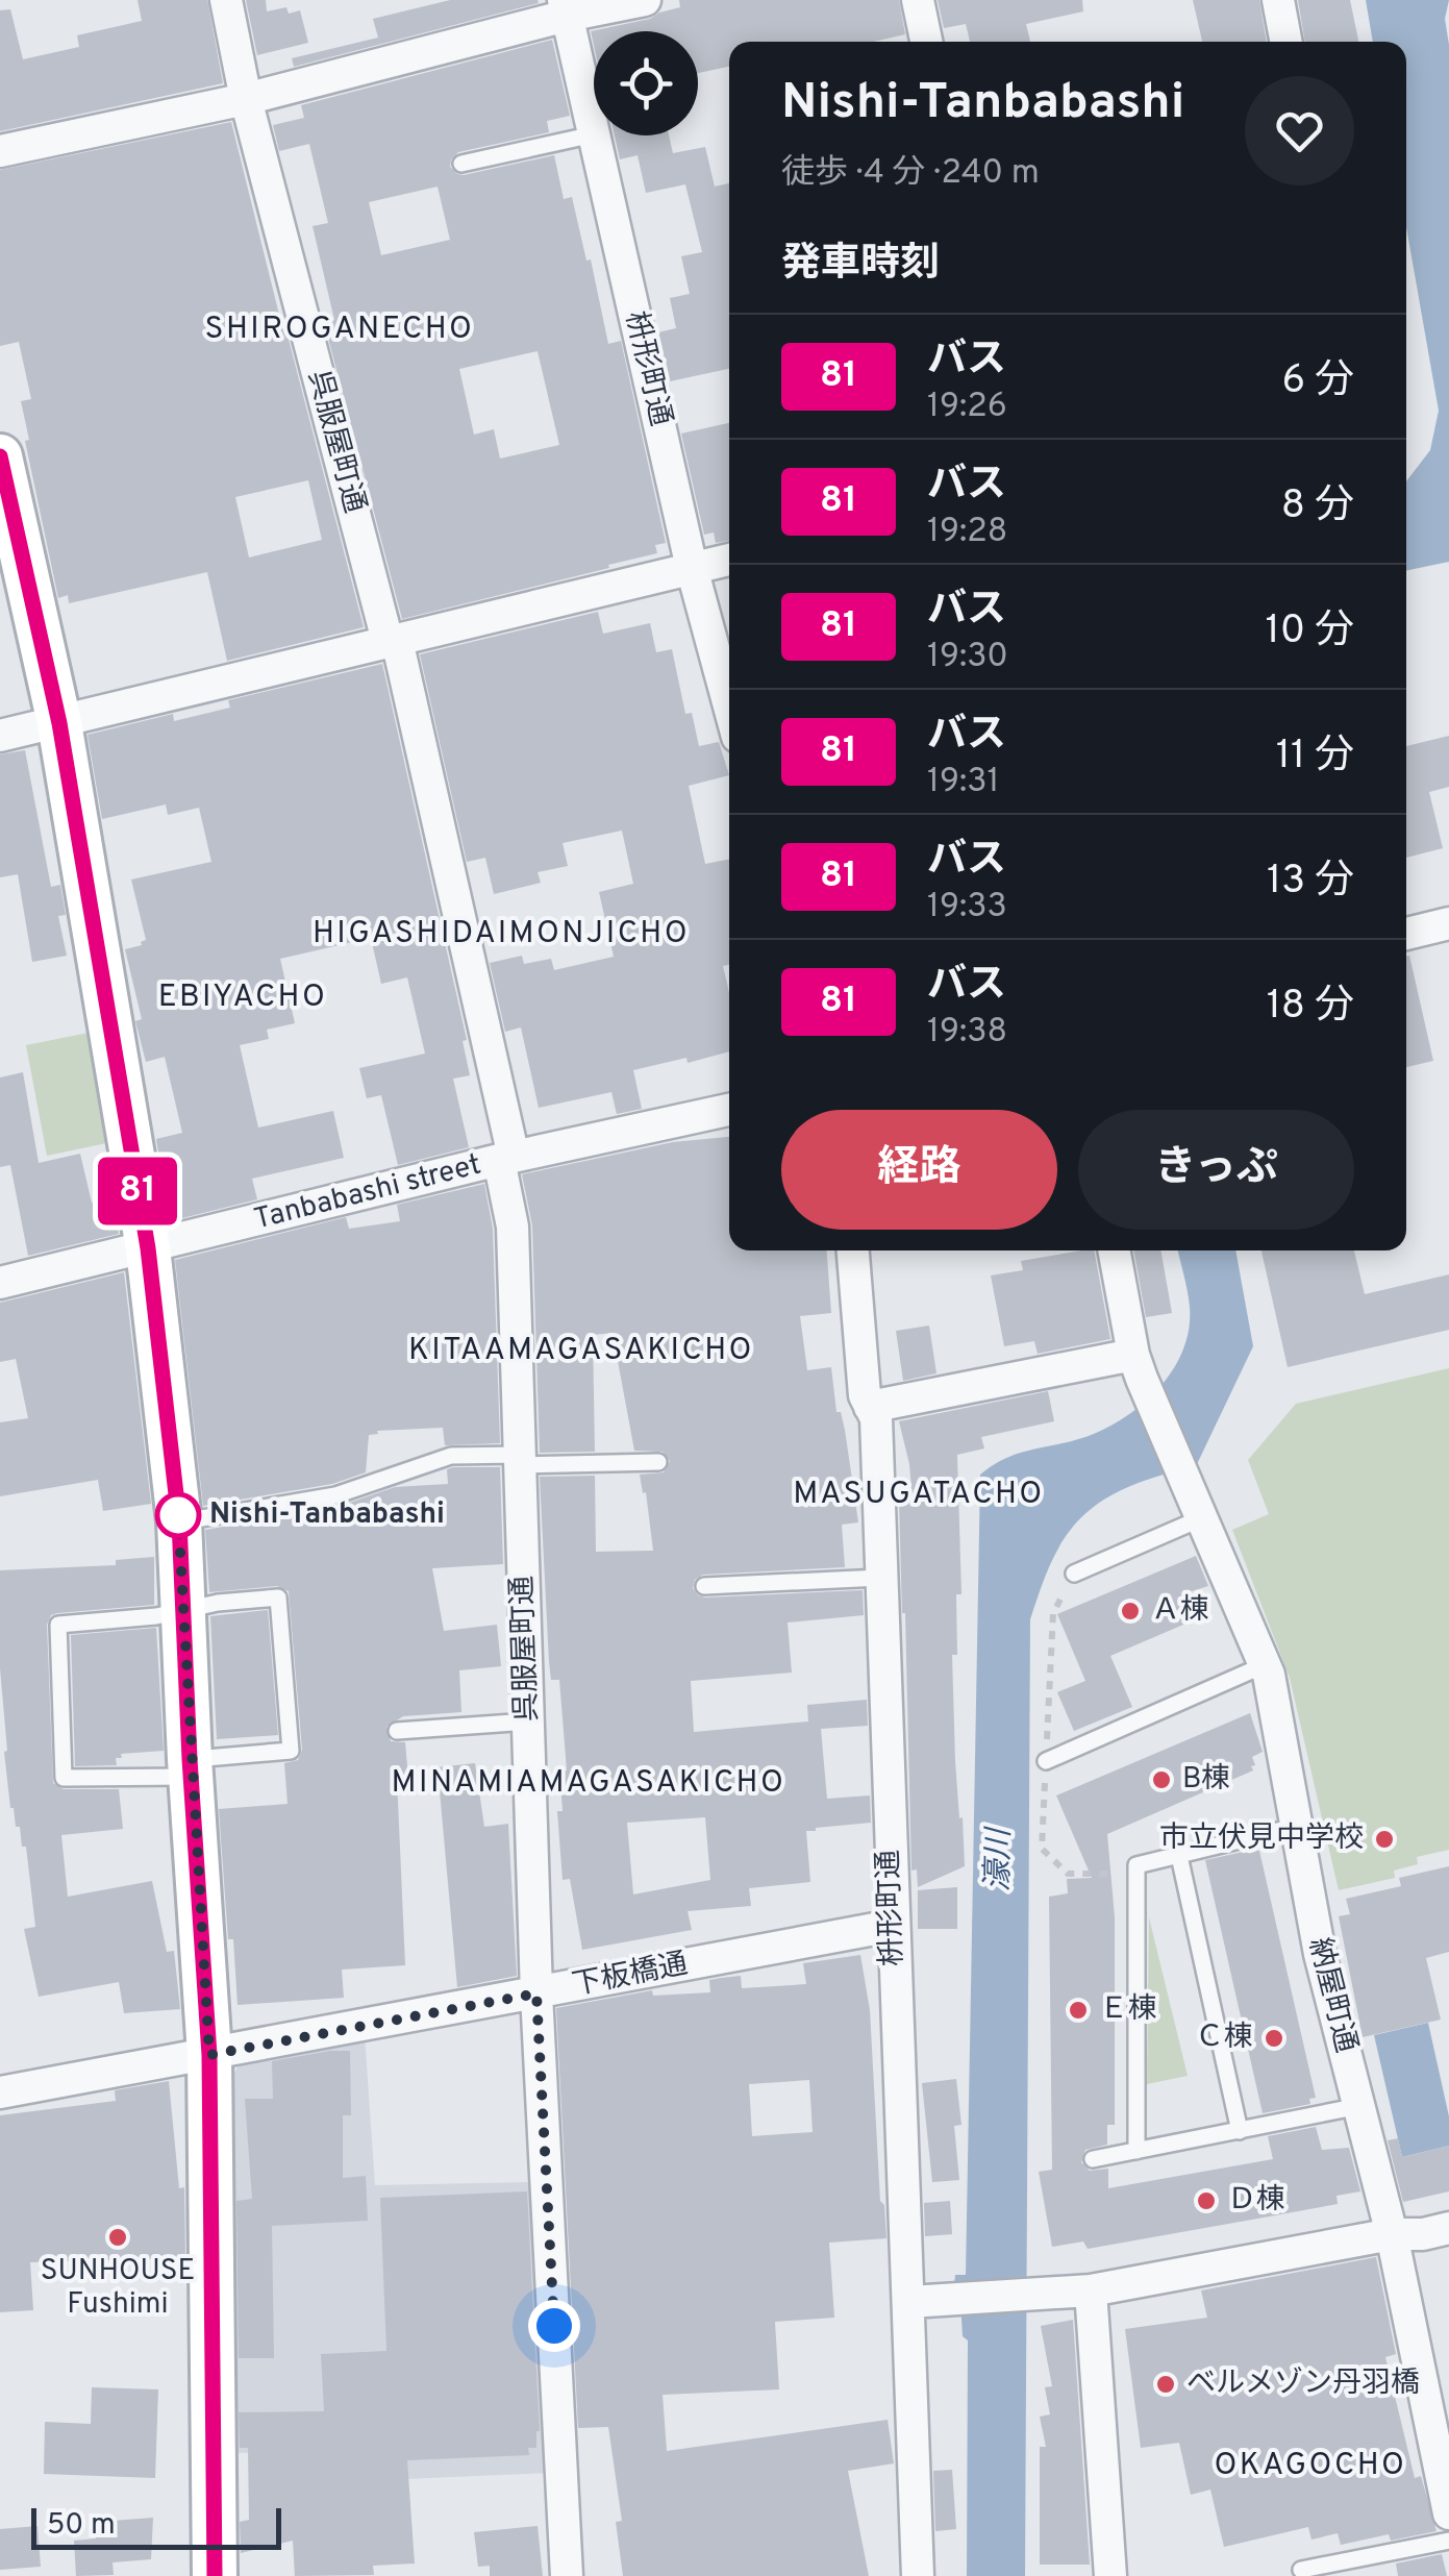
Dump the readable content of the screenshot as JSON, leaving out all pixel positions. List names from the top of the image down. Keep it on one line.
{"streets":{"street":["枡形町通","呉服屋町通","Tanbabashi street","下板橋通","納屋町通"]},"crossings":[["枡形町通","下板橋通"],["呉服屋町通","Tanbabashi street"],["呉服屋町通","下板橋通"]],"districts":["SHIROGANECHO","HIGASHIDAIMONJICHO","EBIYACHO","KITAAMAGASAKICHO","MASUGATACHO","MINAMIAMAGASAKICHO","OKAGOCHO"],"water":["濠川"],"places":["Nishi-Tanbabashi","Ａ棟","B棟","市立伏見中学校","Ｅ棟","Ｃ棟","Ｄ棟","SUNHOUSE Fushimi","ベルメゾン丹羽橋"],"lines":["bus line 81"],"scale_bar":"50 m","page":{"on_map":"81","heading":[["Nishi-Tanbabashi","徒歩 · 4 分 · 240 m"],"発車時刻"],"list":[{"mark":"81","name":"バス","note":"19:26","value":"6 分"},{"mark":"81","name":"バス","note":"19:28","value":"8 分"},{"mark":"81","name":"バス","note":"19:30","value":"10 分"},{"mark":"81","name":"バス","note":"19:31","value":"11 分"},{"mark":"81","name":"バス","note":"19:33","value":"13 分"},{"mark":"81","name":"バス","note":"19:38","value":"18 分"}],"buttons":["経路","きっぷ"],"scale":"50 m"}}
